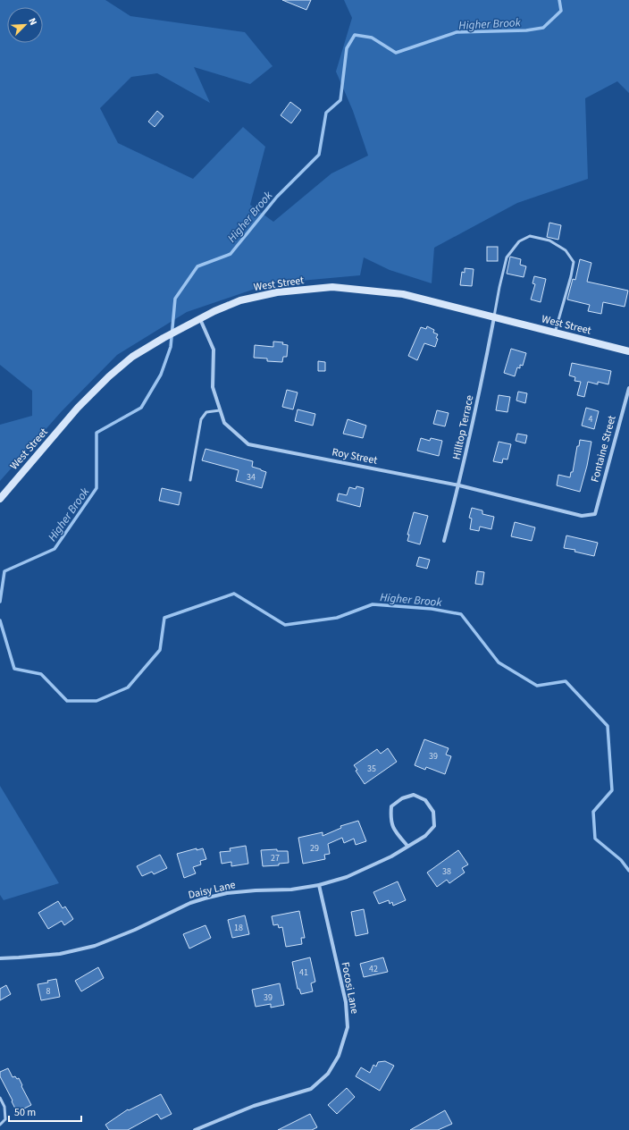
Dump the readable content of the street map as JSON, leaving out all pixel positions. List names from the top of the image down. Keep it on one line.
{"streets":{"main road":["West Street"],"street":["Hilltop Terrace","Fontaine Street","Roy Street","Daisy Lane","Focosi Lane"]},"crossings":[["West Street","Hilltop Terrace"],["West Street","Roy Street"],["Hilltop Terrace","Roy Street"],["Fontaine Street","Roy Street"],["Daisy Lane","Focosi Lane"]],"water":["Higher Brook"],"house_numbers":["4","34","39","35","29","27","38","18","42","41","8","39"],"scale_bar":"50 m","north":"top right"}
